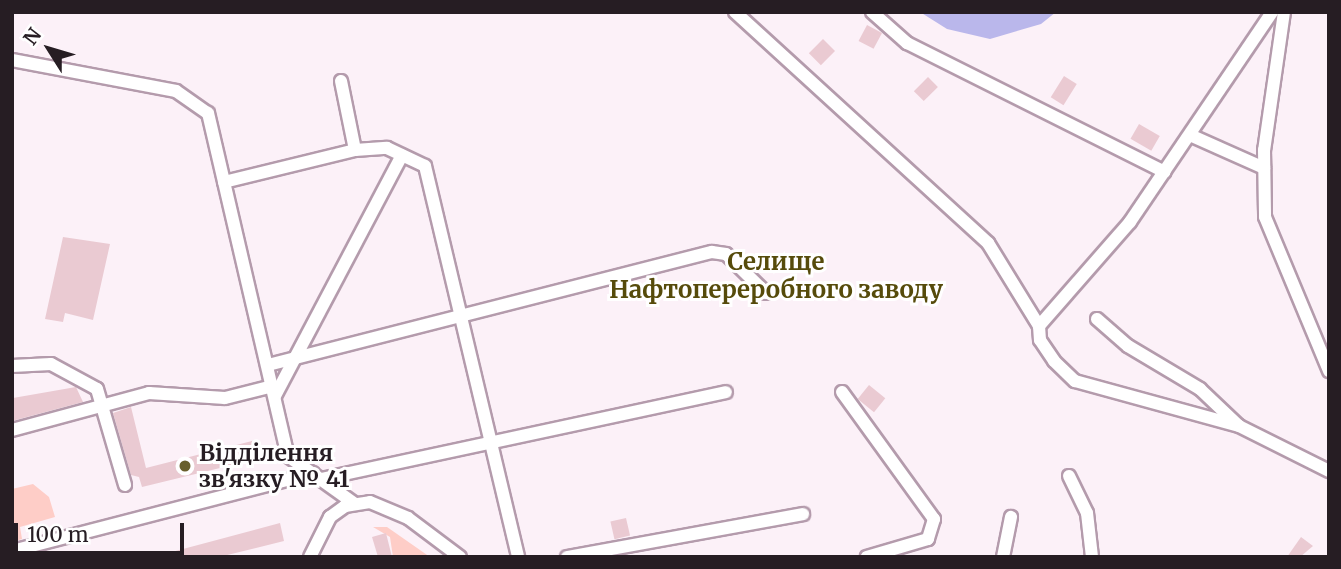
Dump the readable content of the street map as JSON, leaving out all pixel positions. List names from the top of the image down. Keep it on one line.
{"districts":["Селище Нафтопереробного заводу"],"places":["Відділення зв'язку № 41"],"scale_bar":"100 m","north":"top left"}
